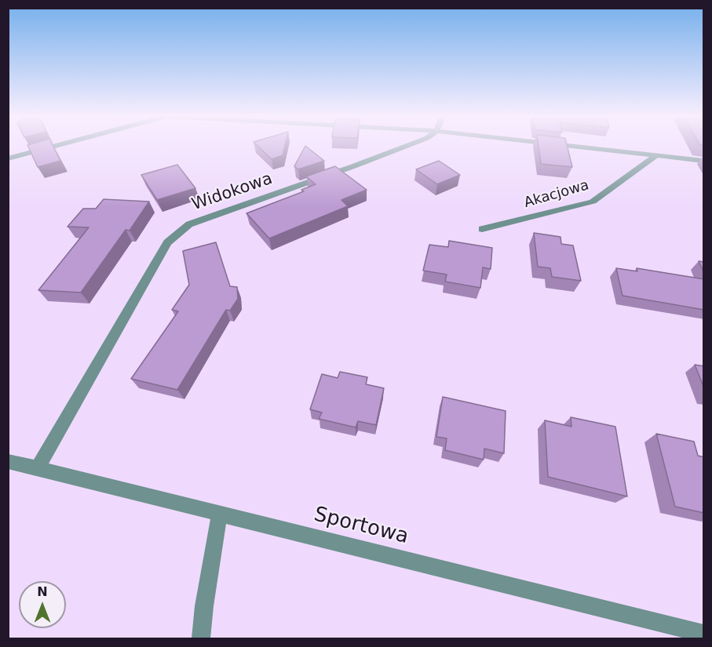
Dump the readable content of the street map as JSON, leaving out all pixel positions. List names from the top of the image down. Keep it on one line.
{"streets":{"street":["Widokowa","Akacjowa","Sportowa"]},"crossings":[["Widokowa","Sportowa"]],"north":"top"}
